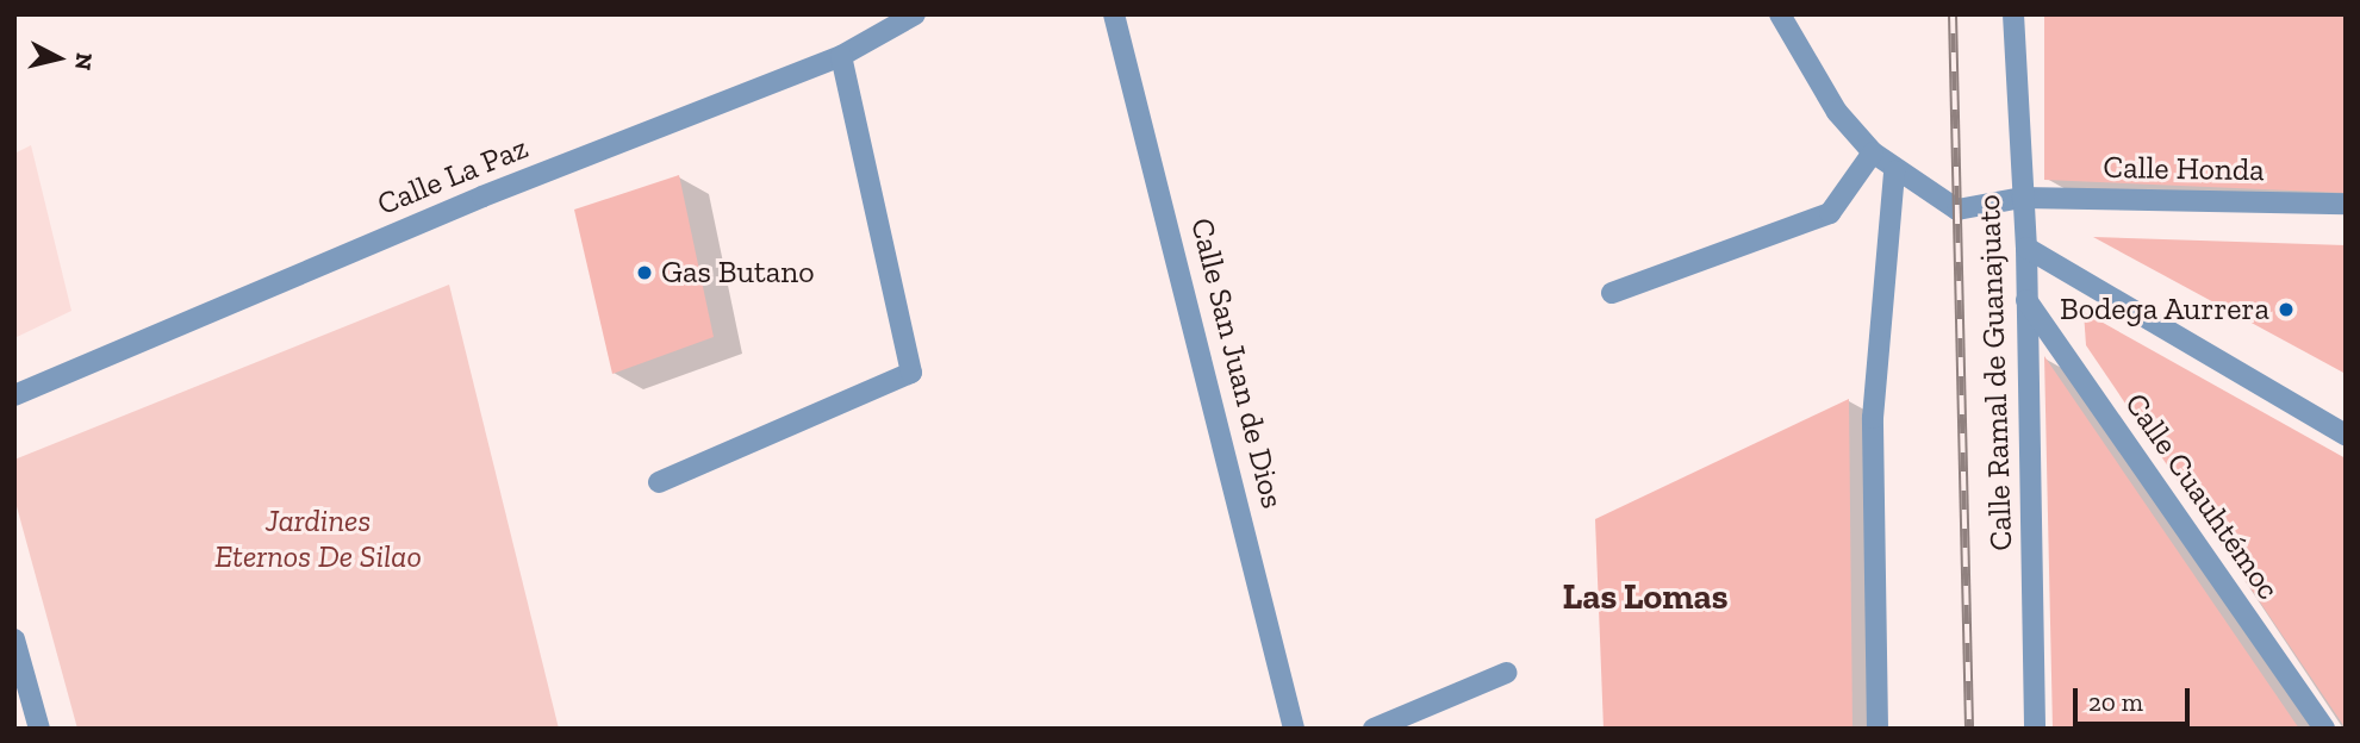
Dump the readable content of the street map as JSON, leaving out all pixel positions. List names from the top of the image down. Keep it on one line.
{"streets":{"street":["Calle Honda","Calle La Paz","Calle San Juan de Dios","Calle Ramal de Guanajuato","Calle Cuauhtémoc"]},"crossings":[["Calle Honda","Calle Ramal de Guanajuato"],["Calle Ramal de Guanajuato","Calle Cuauhtémoc"]],"districts":["Las Lomas"],"parks":["Jardines Eternos De Silao"],"places":["Gas Butano","Bodega Aurrera"],"scale_bar":"20 m","north":"right"}
